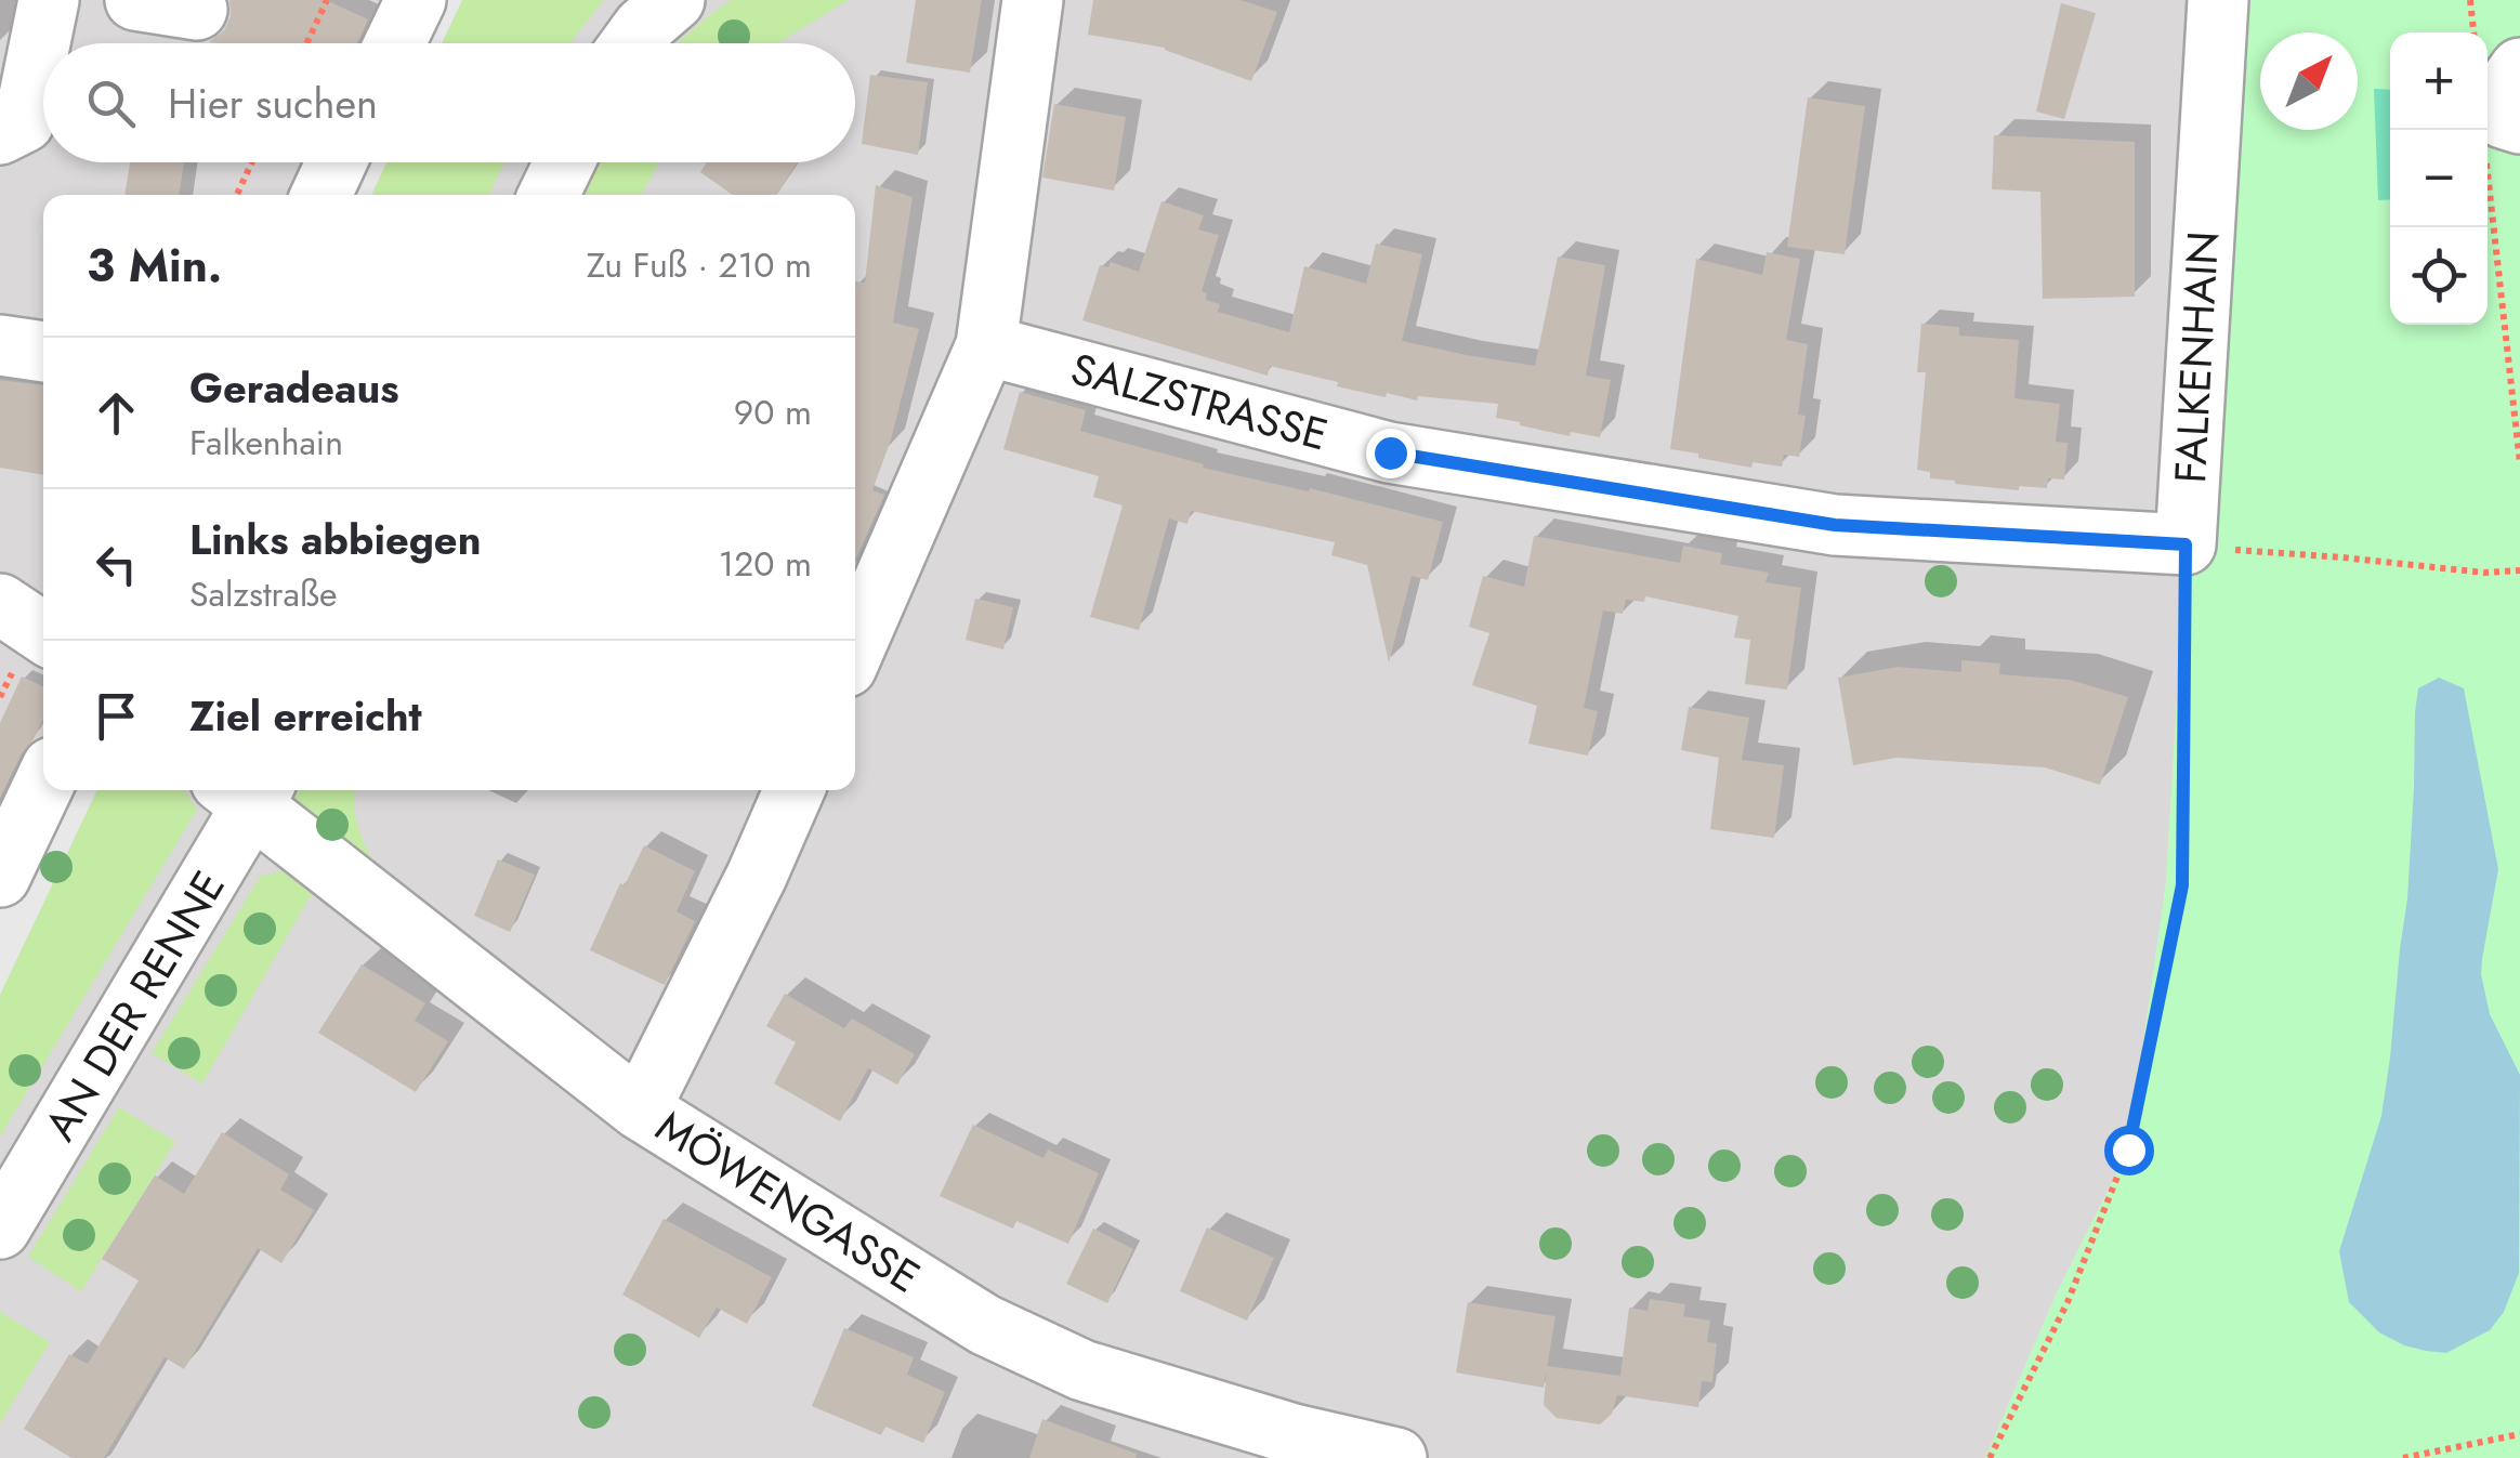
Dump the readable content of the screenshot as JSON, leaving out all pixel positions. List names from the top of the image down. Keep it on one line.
{"streets":{"street":["FALKENHAIN","SALZSTRASSE","AN DER RENNE","MÖWENGASSE"]},"crossings":[["FALKENHAIN","SALZSTRASSE"],["AN DER RENNE","MÖWENGASSE"]],"north":"top right","page":{"map_buttons":["+","−"],"search":"Hier suchen","heading":["3 Min.","Zu Fuß · 210 m"],"list":[["Geradeaus","Falkenhain","90 m"],["Links abbiegen","Salzstraße","120 m"],"Ziel erreicht"]}}
